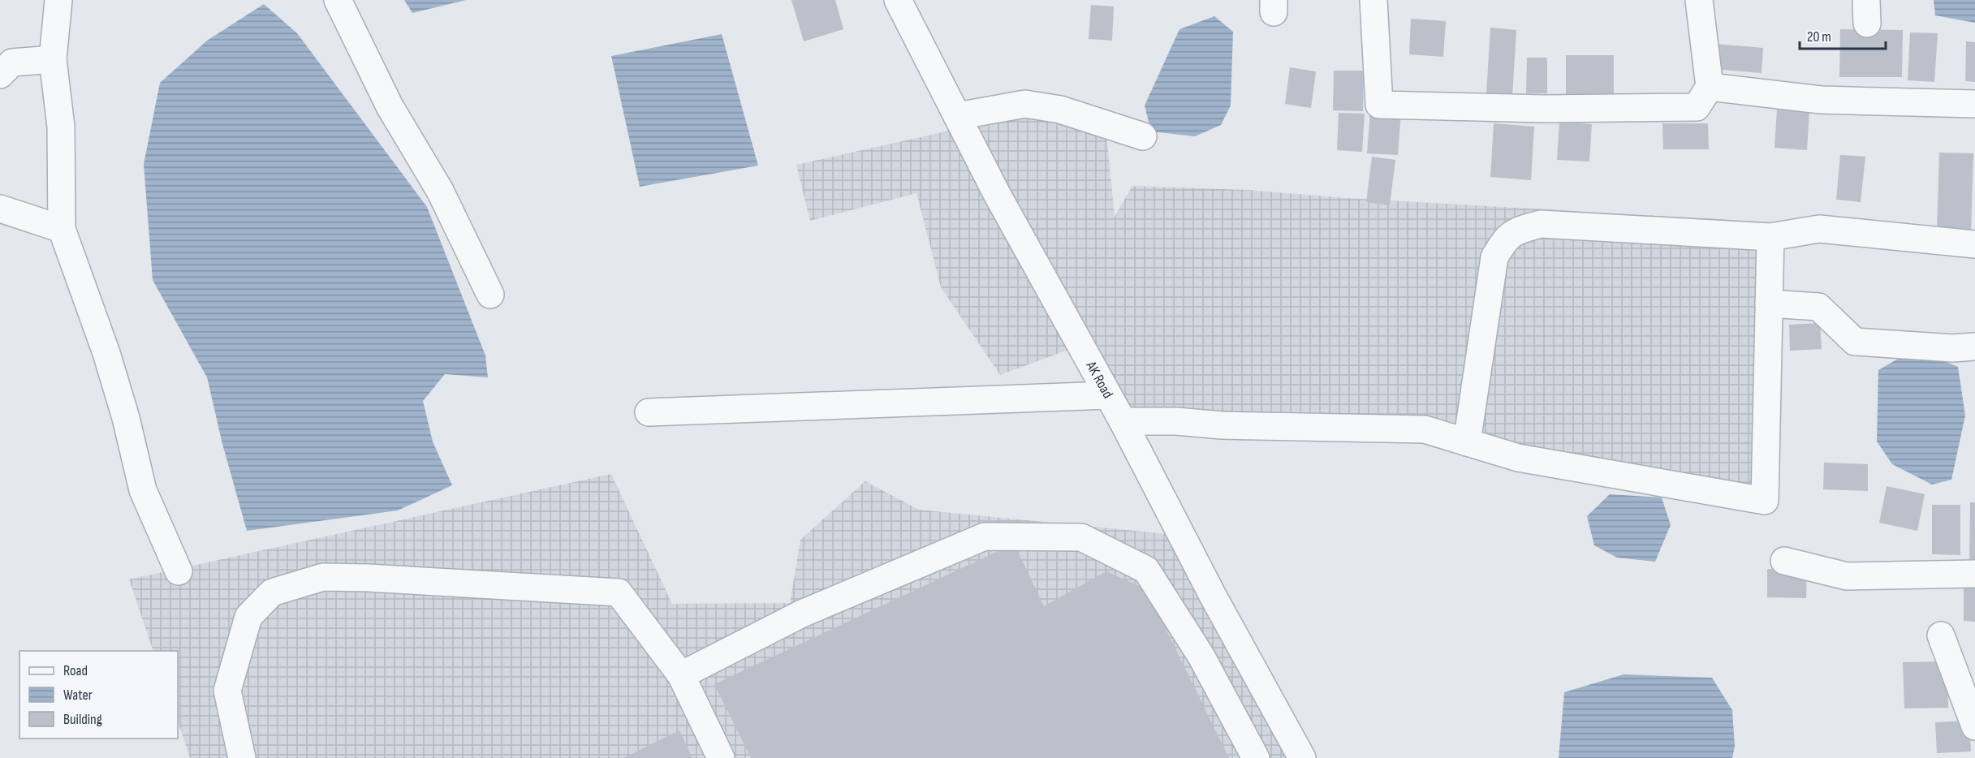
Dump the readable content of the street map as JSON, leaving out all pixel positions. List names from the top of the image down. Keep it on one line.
{"streets":{"street":["AK Road"]},"legend":["Road","Water","Building"],"scale_bar":"20 m"}
